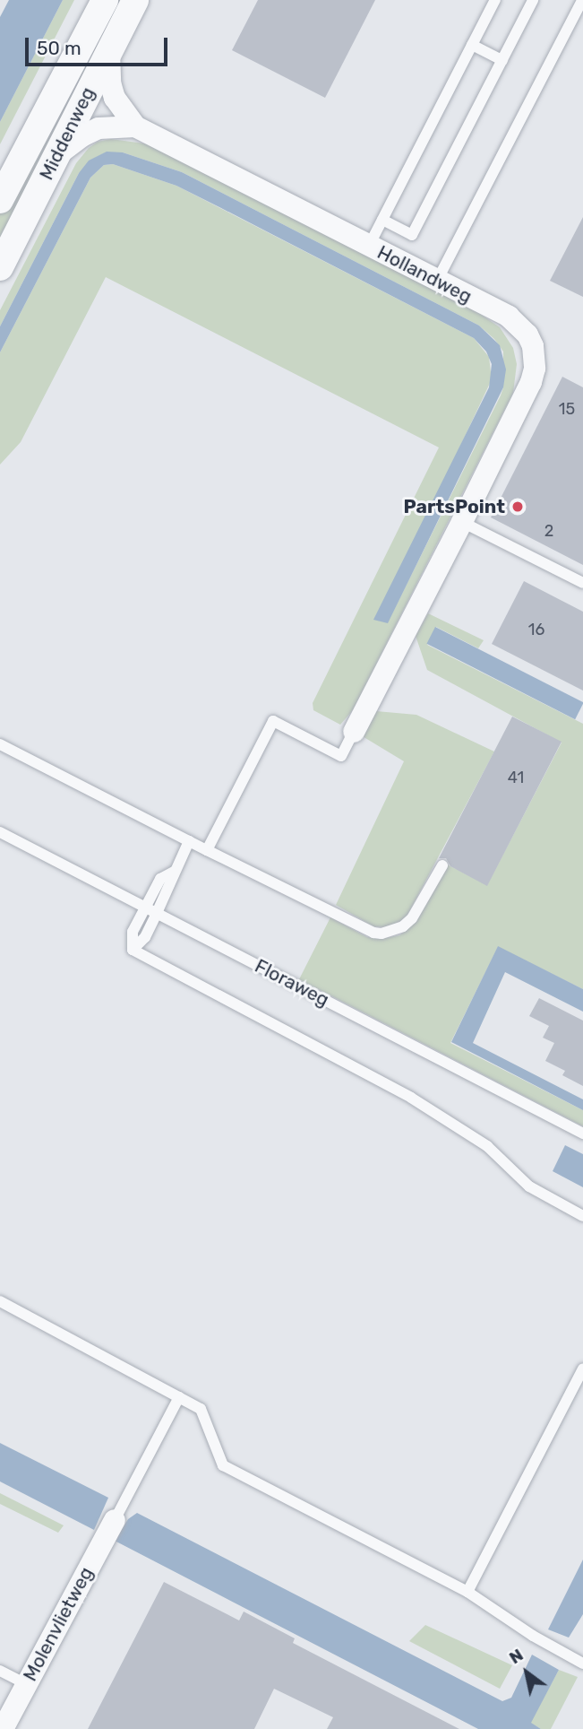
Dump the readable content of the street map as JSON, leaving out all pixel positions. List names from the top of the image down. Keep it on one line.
{"streets":{"street":["Middenweg","Hollandweg","Molenvlietweg"],"lane":["Floraweg"]},"crossings":[["Middenweg","Hollandweg"]],"places":["PartsPoint"],"house_numbers":["15","2","16","41"],"scale_bar":"50 m","north":"top left"}
